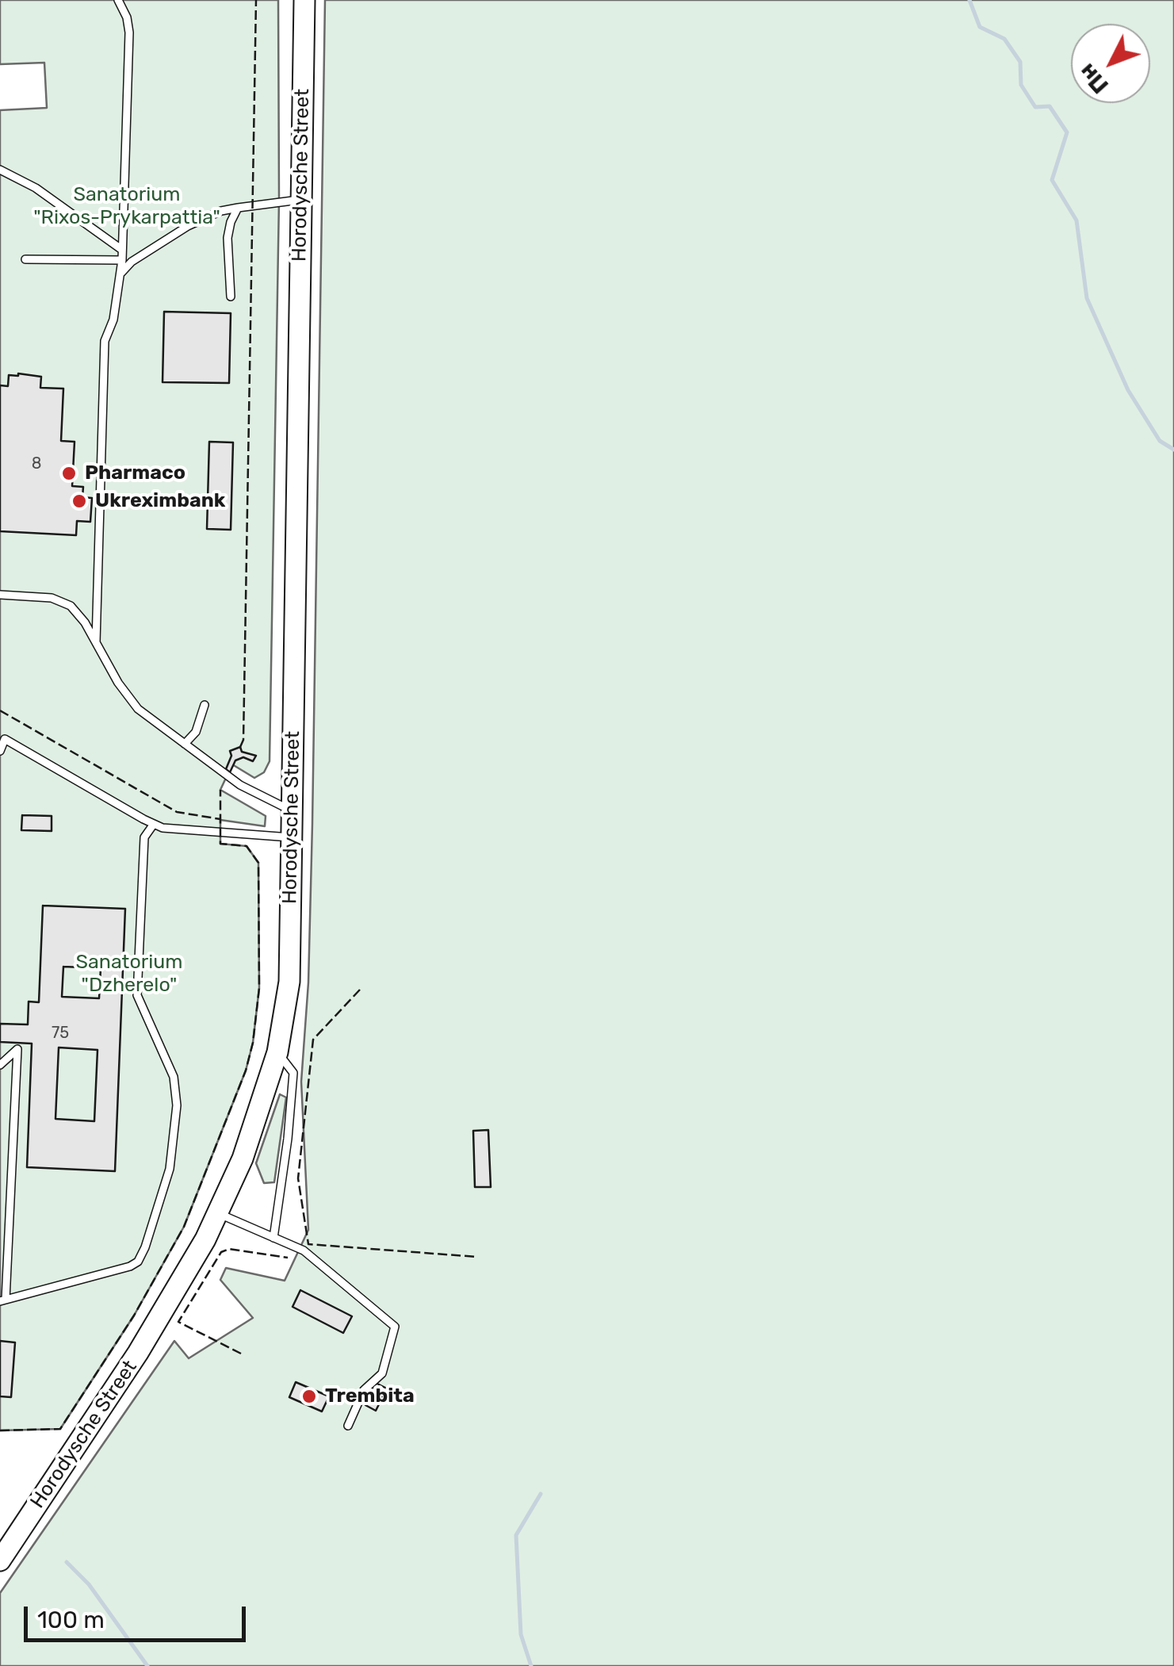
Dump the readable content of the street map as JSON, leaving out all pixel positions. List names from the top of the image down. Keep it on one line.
{"streets":{"street":["Horodysche Street"]},"parks":["Sanatorium \"Rixos-Prykarpattia\"","Sanatorium \"Dzherelo\""],"places":["Pharmaco","Ukreximbank","Trembita"],"house_numbers":["8","75"],"scale_bar":"100 m","north":"bottom left"}
